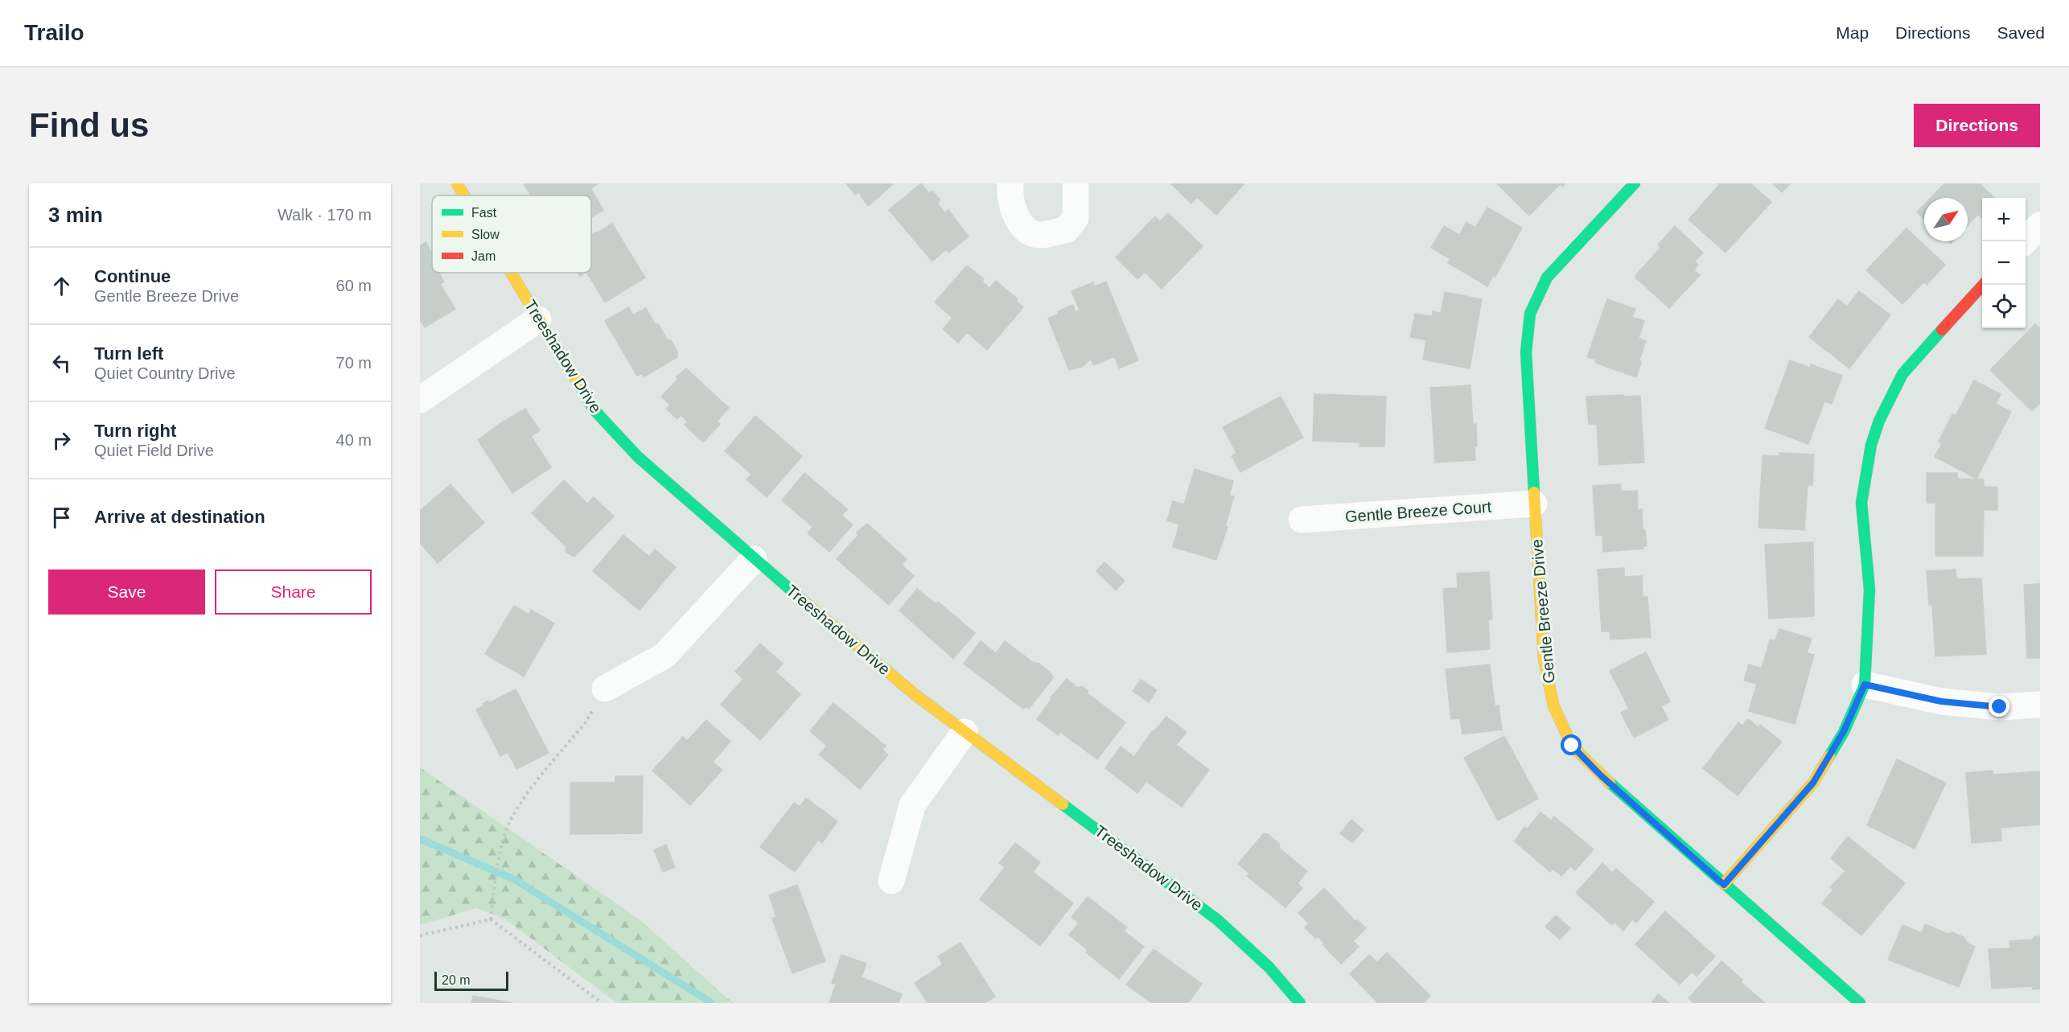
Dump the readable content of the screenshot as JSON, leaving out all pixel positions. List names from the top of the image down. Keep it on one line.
{"streets":{"street":["Treeshadow Drive","Gentle Breeze Court","Gentle Breeze Drive"]},"crossings":[["Gentle Breeze Court","Gentle Breeze Drive"]],"legend":["Fast","Slow","Jam"],"scale_bar":"20 m","north":"top right","page":{"header":"Trailo","nav":["Map","Directions","Saved"],"buttons":["Directions",["Save","Share"]],"title":"Find us","heading":["3 min","Walk · 170 m"],"map_buttons":["+","−"],"list":[["Continue","Gentle Breeze Drive","60 m"],["Turn left","Quiet Country Drive","70 m"],["Turn right","Quiet Field Drive","40 m"],"Arrive at destination"],"scale":"20 m"}}
